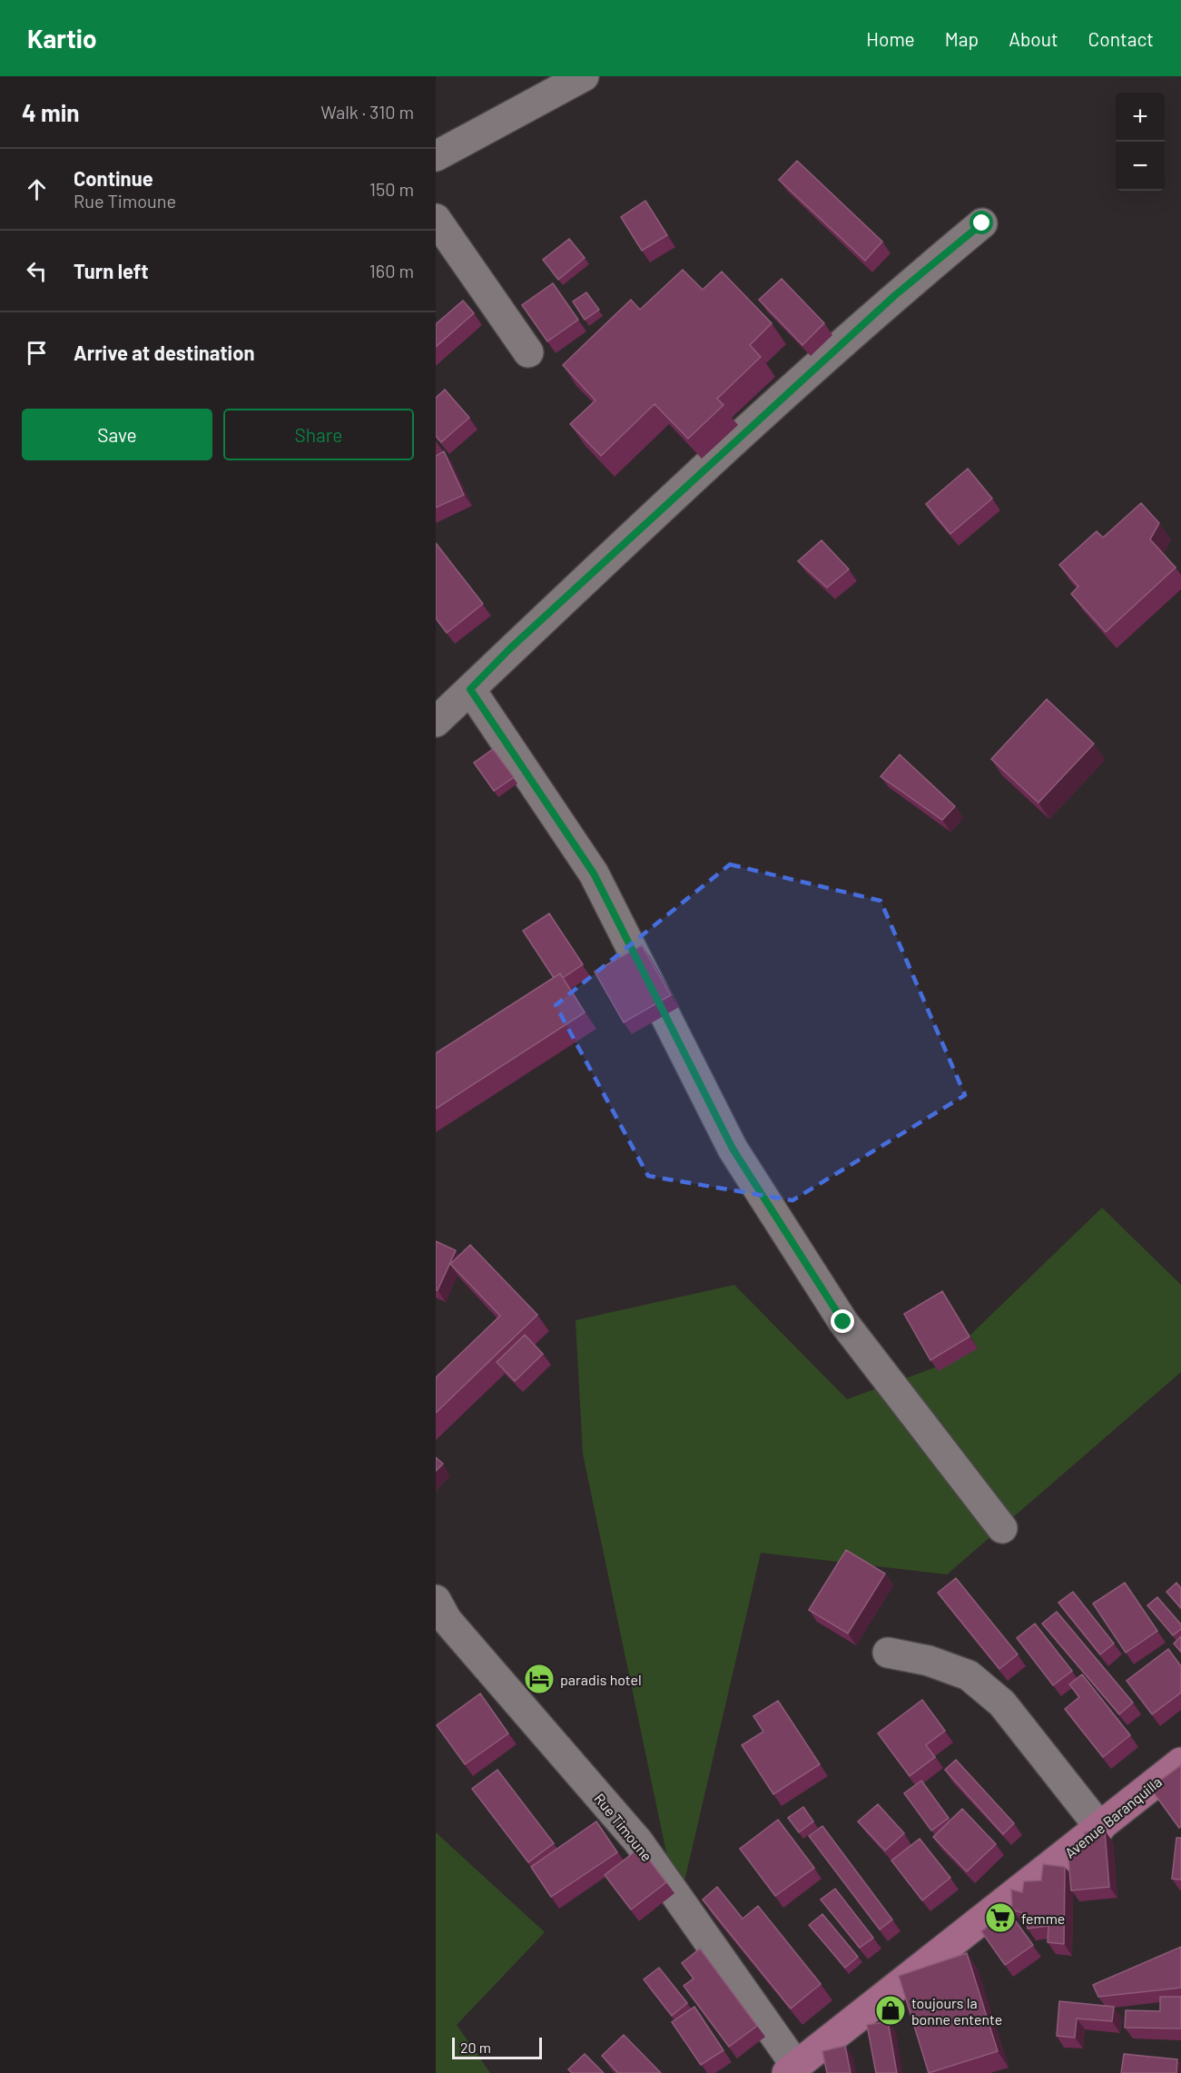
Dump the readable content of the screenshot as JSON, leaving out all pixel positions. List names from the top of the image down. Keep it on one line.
{"streets":{"main road":["Avenue Baranquilla"],"street":["Rue Timoune"]},"crossings":[["Avenue Baranquilla","Rue Timoune"]],"places":{"hotel":["paradis hotel"],"supermarket":["femme"],"shop":["toujours la bonne entente"]},"scale_bar":"20 m","page":{"header":"Kartio","nav":["Home","Map","About","Contact"],"heading":["4 min","Walk · 310 m"],"map_buttons":["+","−"],"list":[["Continue","Rue Timoune","150 m"],["Turn left","160 m"],"Arrive at destination"],"buttons":["Save","Share"],"scale":"20 m"}}
